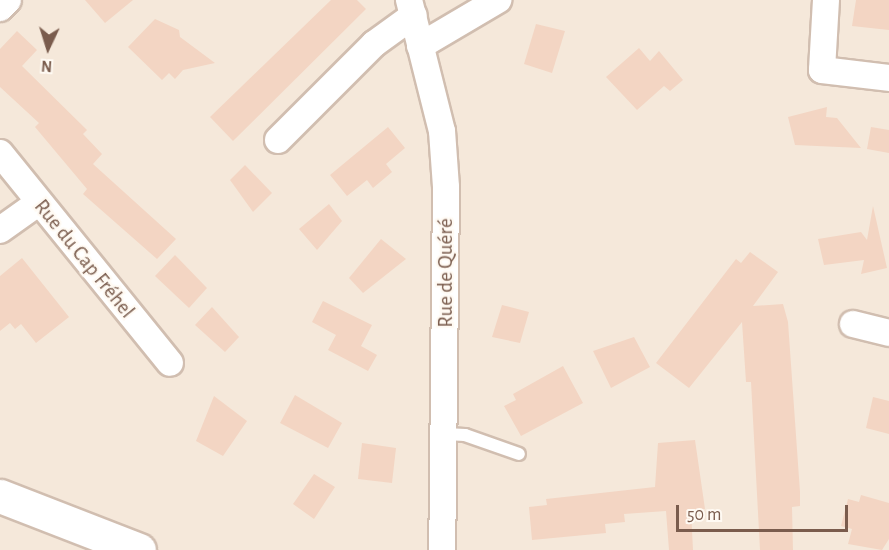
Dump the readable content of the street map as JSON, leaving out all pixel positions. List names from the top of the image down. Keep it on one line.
{"streets":{"street":["Rue du Cap Fréhel","Rue de Quéré"]},"scale_bar":"50 m","north":"bottom"}
